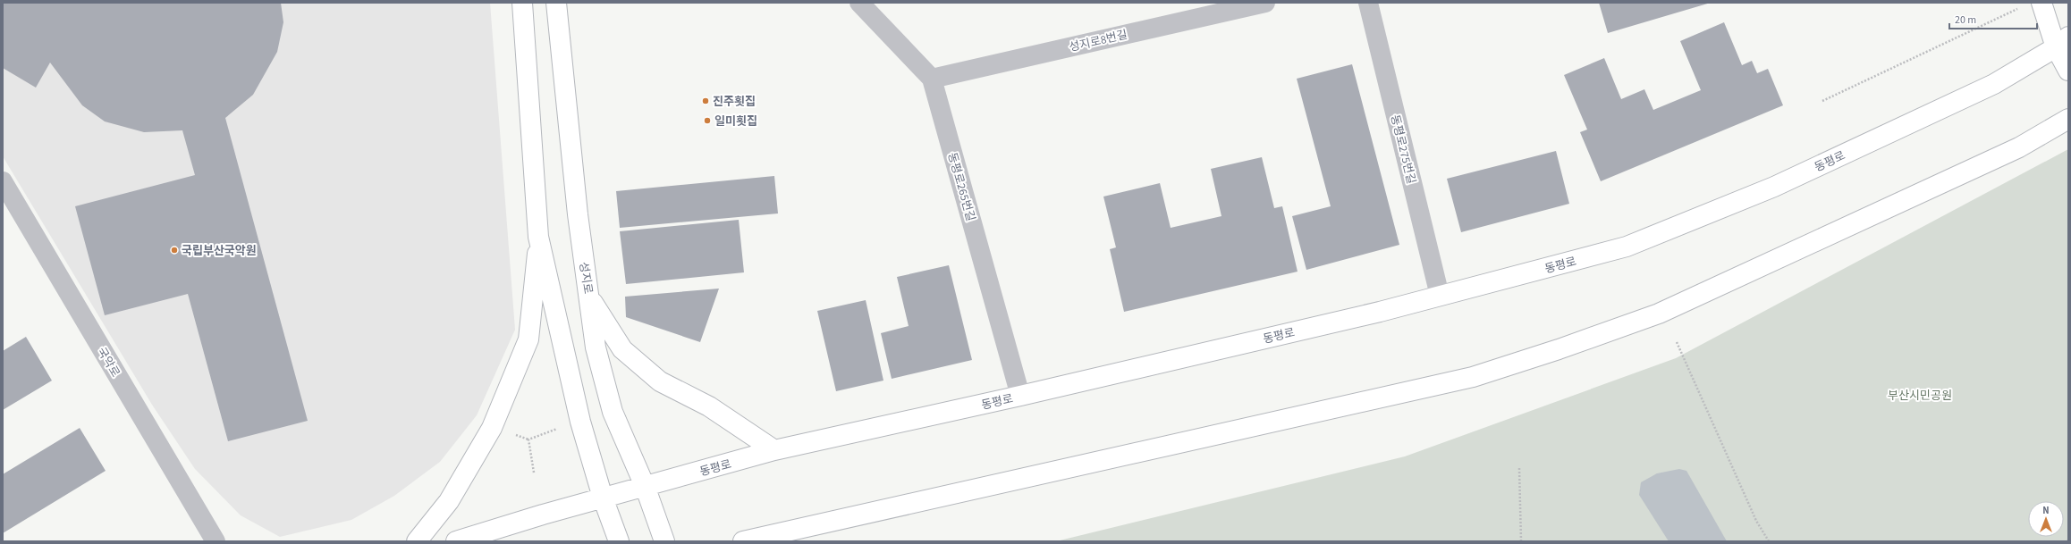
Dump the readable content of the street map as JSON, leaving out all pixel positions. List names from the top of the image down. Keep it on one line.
{"streets":{"main road":["동평로","성지로"],"street":["성지로8번길","동평로275번길","동평로265번길","국악로"]},"crossings":[["성지로8번길","동평로265번길"],["동평로275번길","동평로"],["동평로","동평로265번길"],["동평로","성지로"]],"parks":["부산시민공원"],"places":["진주횟집","일미횟집","국립부산국악원"],"scale_bar":"20 m","north":"top"}
